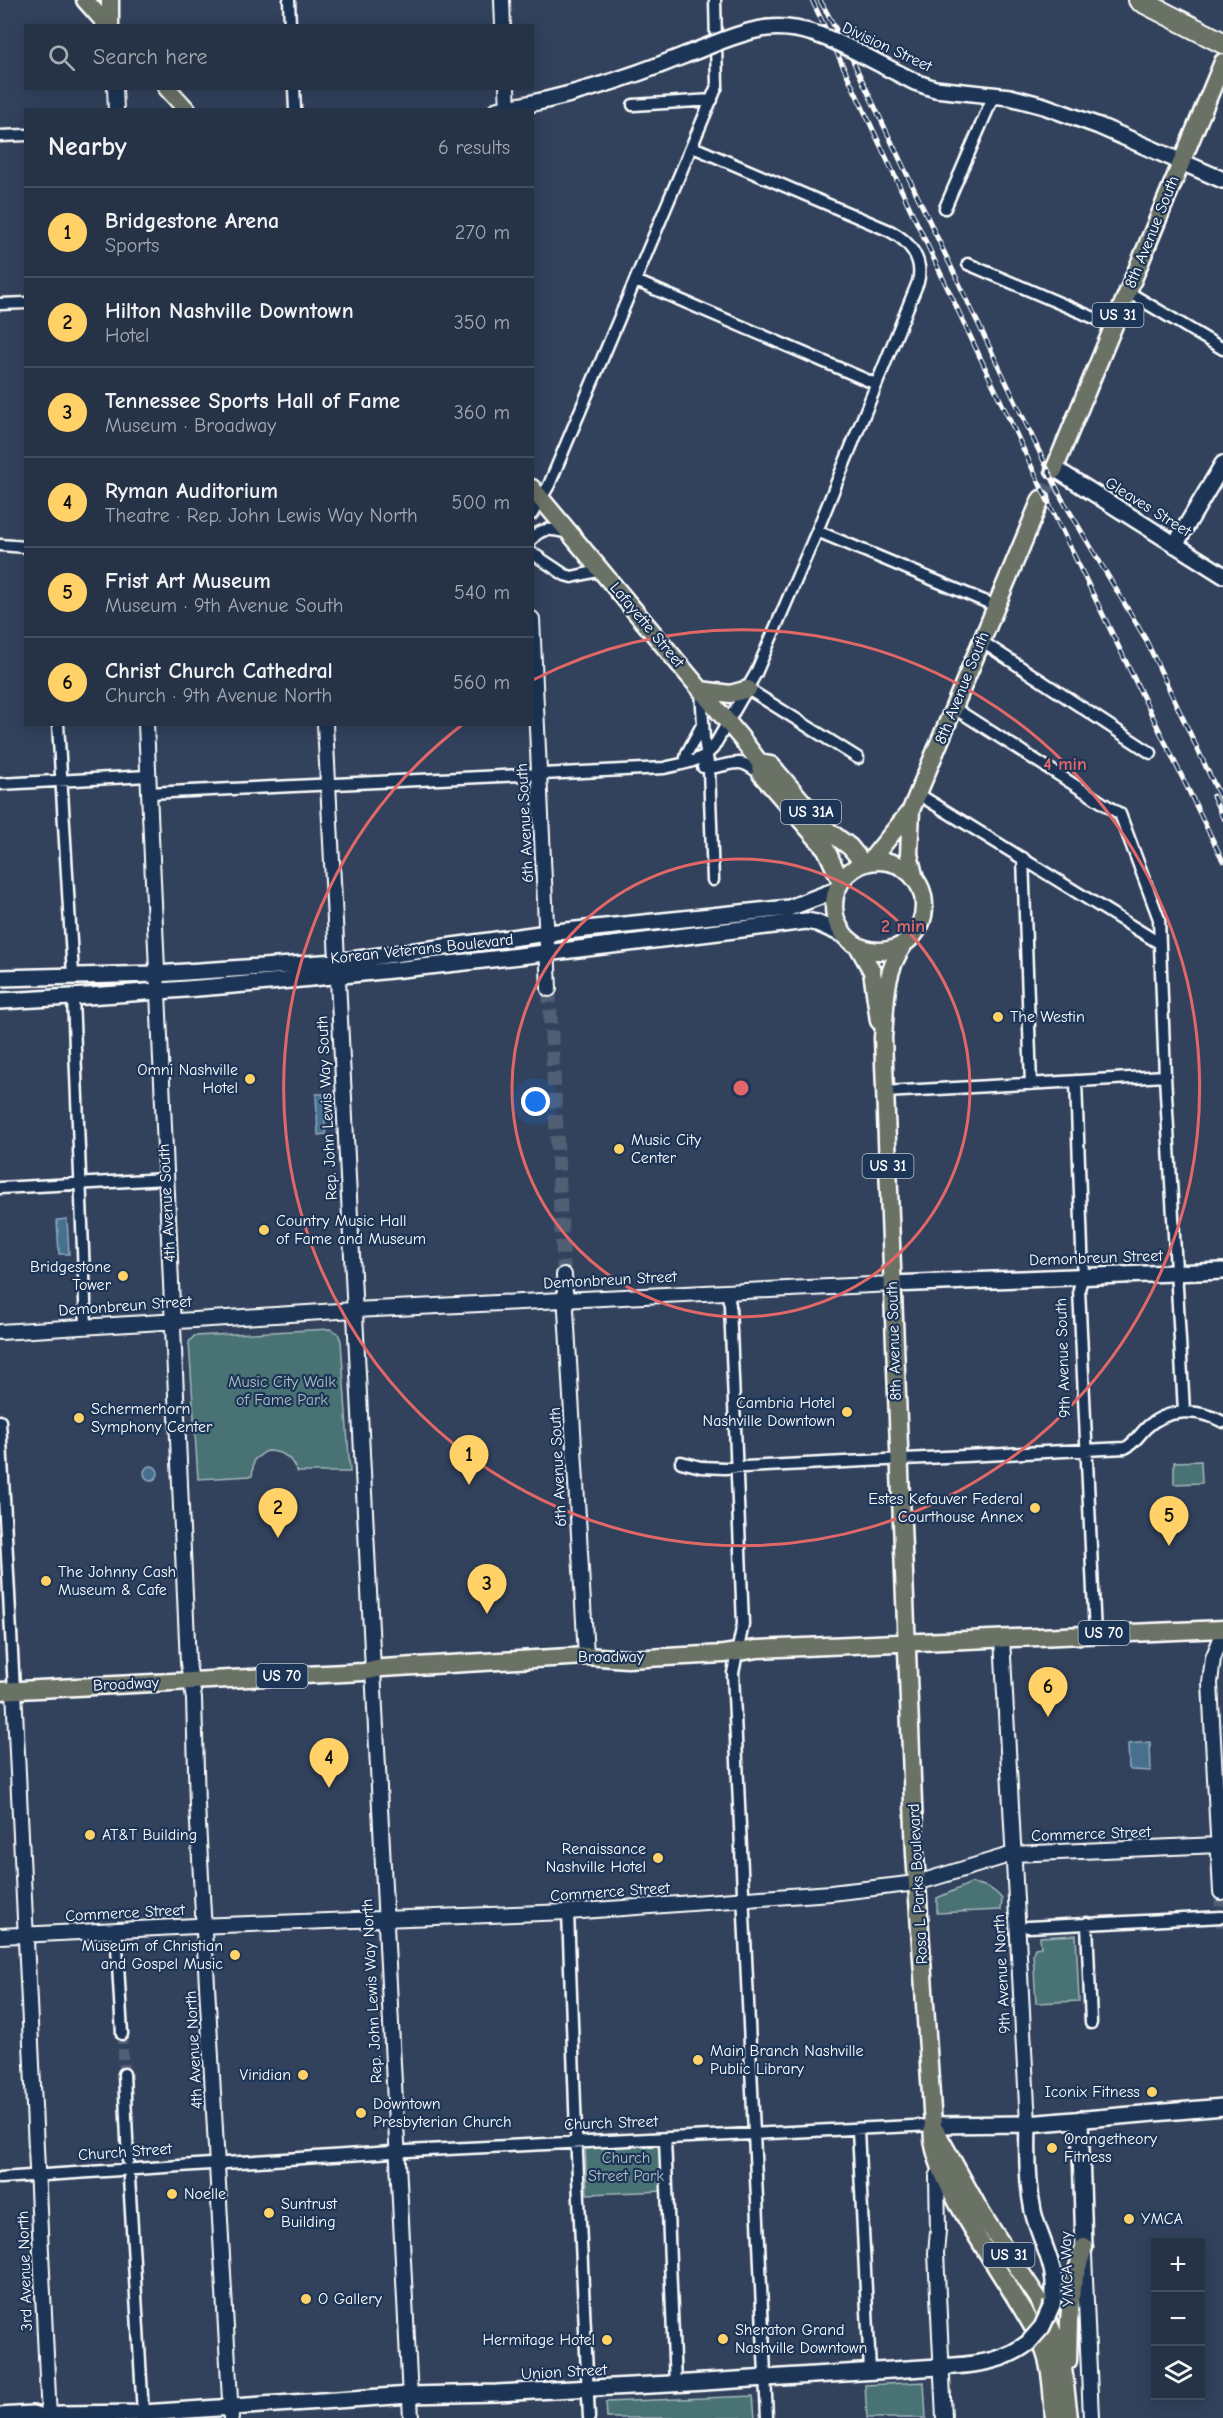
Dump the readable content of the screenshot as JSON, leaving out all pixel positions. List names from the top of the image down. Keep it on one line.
{"streets":{"main road":["Division Street","8th Avenue South","US 31","Gleaves Street","Lafayette Street","US 31A","Korean Veterans Boulevard","Demonbreun Street","US 70","Broadway","Rosa L Parks Boulevard","9th Avenue North","Church Street","YMCA Way","Union Street"],"street":["6th Avenue South","Rep. John Lewis Way South","4th Avenue South","9th Avenue South","Commerce Street","Rep. John Lewis Way North","4th Avenue North","3rd Avenue North"]},"crossings":[["Division Street","8th Avenue South"],["8th Avenue South","US 31"],["8th Avenue South","Gleaves Street"],["8th Avenue South","Lafayette Street"],["8th Avenue South","Korean Veterans Boulevard"],["8th Avenue South","Demonbreun Street"],["8th Avenue South","Broadway"],["8th Avenue South","Rosa L Parks Boulevard"],["US 31","Lafayette Street"],["US 31","Korean Veterans Boulevard"],["Lafayette Street","Korean Veterans Boulevard"],["6th Avenue South","Korean Veterans Boulevard"],["6th Avenue South","Demonbreun Street"],["6th Avenue South","Broadway"],["Korean Veterans Boulevard","Rep. John Lewis Way South"],["Korean Veterans Boulevard","4th Avenue South"],["Rep. John Lewis Way South","Demonbreun Street"],["Rep. John Lewis Way South","Broadway"],["Rep. John Lewis Way South","Rep. John Lewis Way North"],["4th Avenue South","Demonbreun Street"],["4th Avenue South","Broadway"],["4th Avenue South","4th Avenue North"],["Demonbreun Street","9th Avenue South"],["9th Avenue South","Broadway"],["Broadway","Rosa L Parks Boulevard"],["Broadway","9th Avenue North"],["Broadway","Rep. John Lewis Way North"],["Broadway","4th Avenue North"],["Broadway","3rd Avenue North"],["Commerce Street","Rosa L Parks Boulevard"],["Commerce Street","9th Avenue North"],["Commerce Street","Rep. John Lewis Way North"],["Commerce Street","4th Avenue North"],["Commerce Street","3rd Avenue North"],["Rosa L Parks Boulevard","Church Street"],["9th Avenue North","Church Street"],["9th Avenue North","Union Street"],["Rep. John Lewis Way North","Church Street"],["Rep. John Lewis Way North","Union Street"],["4th Avenue North","Church Street"],["4th Avenue North","Union Street"],["Church Street","YMCA Way"],["Church Street","3rd Avenue North"],["3rd Avenue North","Union Street"]],"parks":["Music City Walk of Fame Park","Church Street Park"],"places":["The Westin","Omni Nashville Hotel","Music City Center","Country Music Hall of Fame and Museum","Bridgestone Tower","Cambria Hotel Nashville Downtown","Schermerhorn Symphony Center","Estes Kefauver Federal Courthouse Annex","The Johnny Cash Museum & Cafe","AT&T Building","Renaissance Nashville Hotel","Museum of Christian and Gospel Music","Main Branch Nashville Public Library","Viridian","Iconix Fitness","Downtown Presbyterian Church","Orangetheory Fitness","Noelle","Suntrust Building","YMCA","O Gallery","Sheraton Grand Nashville Downtown","Hermitage Hotel"],"page":{"search":"Search here","heading":["Nearby","6 results"],"list":[{"mark":"1","name":"Bridgestone Arena","note":"Sports","value":"270 m"},{"mark":"2","name":"Hilton Nashville Downtown","note":"Hotel","value":"350 m"},{"mark":"3","name":"Tennessee Sports Hall of Fame","note":"Museum · Broadway","value":"360 m"},{"mark":"4","name":"Ryman Auditorium","note":"Theatre · Rep. John Lewis Way North","value":"500 m"},{"mark":"5","name":"Frist Art Museum","note":"Museum · 9th Avenue South","value":"540 m"},{"mark":"6","name":"Christ Church Cathedral","note":"Church · 9th Avenue North","value":"560 m"}],"pins":["1","2","5","3","6","4"],"map_buttons":["+","−"]},"rings":["4 min","2 min"]}
